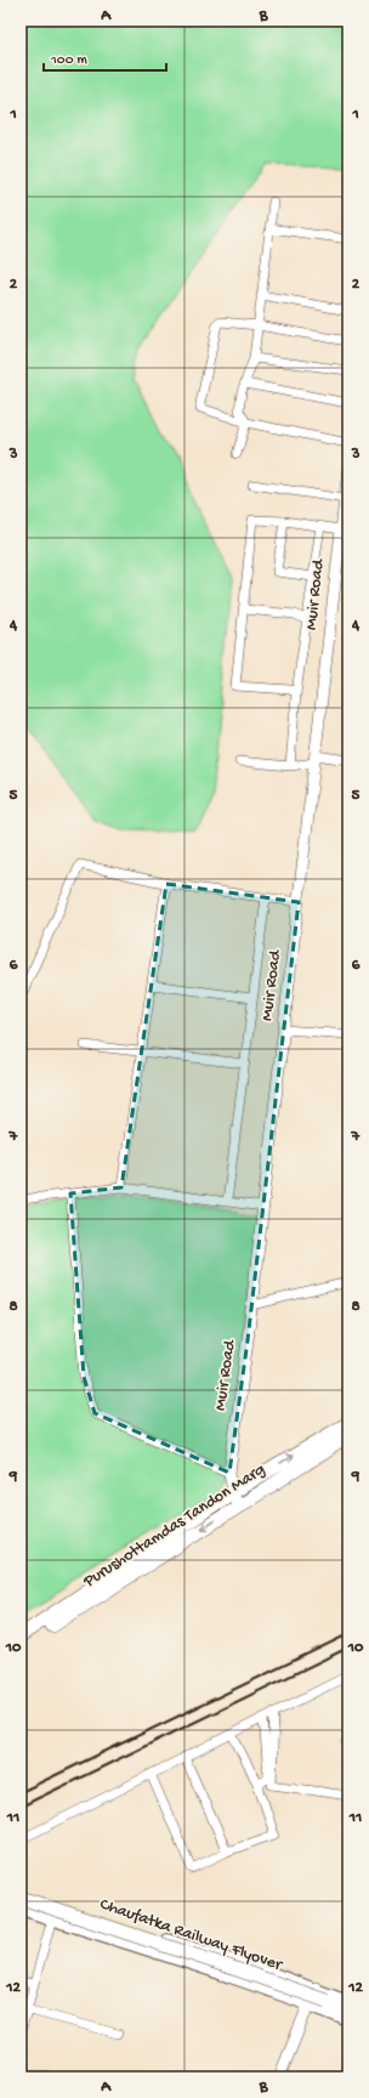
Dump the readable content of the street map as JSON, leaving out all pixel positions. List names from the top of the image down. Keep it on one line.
{"streets":{"main road":["Muir Road","Purushottamdas Tandon Marg","Chaufatka Railway Flyover"]},"crossings":[["Muir Road","Purushottamdas Tandon Marg"]],"scale_bar":"100 m","grid":{"columns":["A","B"],"rows":["1","2","3","4","5","6","7","8","9","10","11","12"]}}
